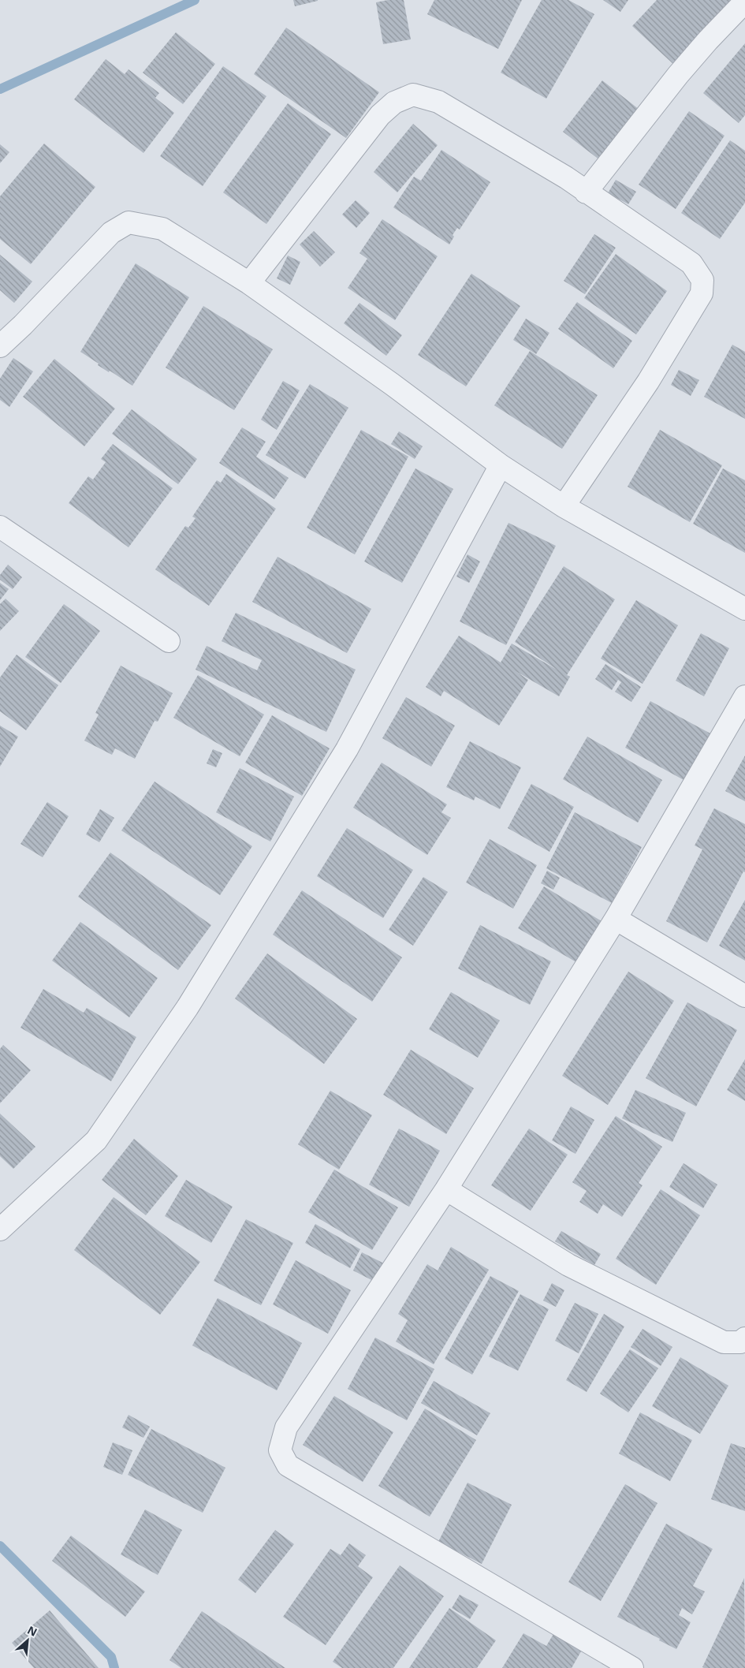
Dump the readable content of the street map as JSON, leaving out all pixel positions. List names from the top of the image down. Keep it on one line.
{"north":"top right"}
